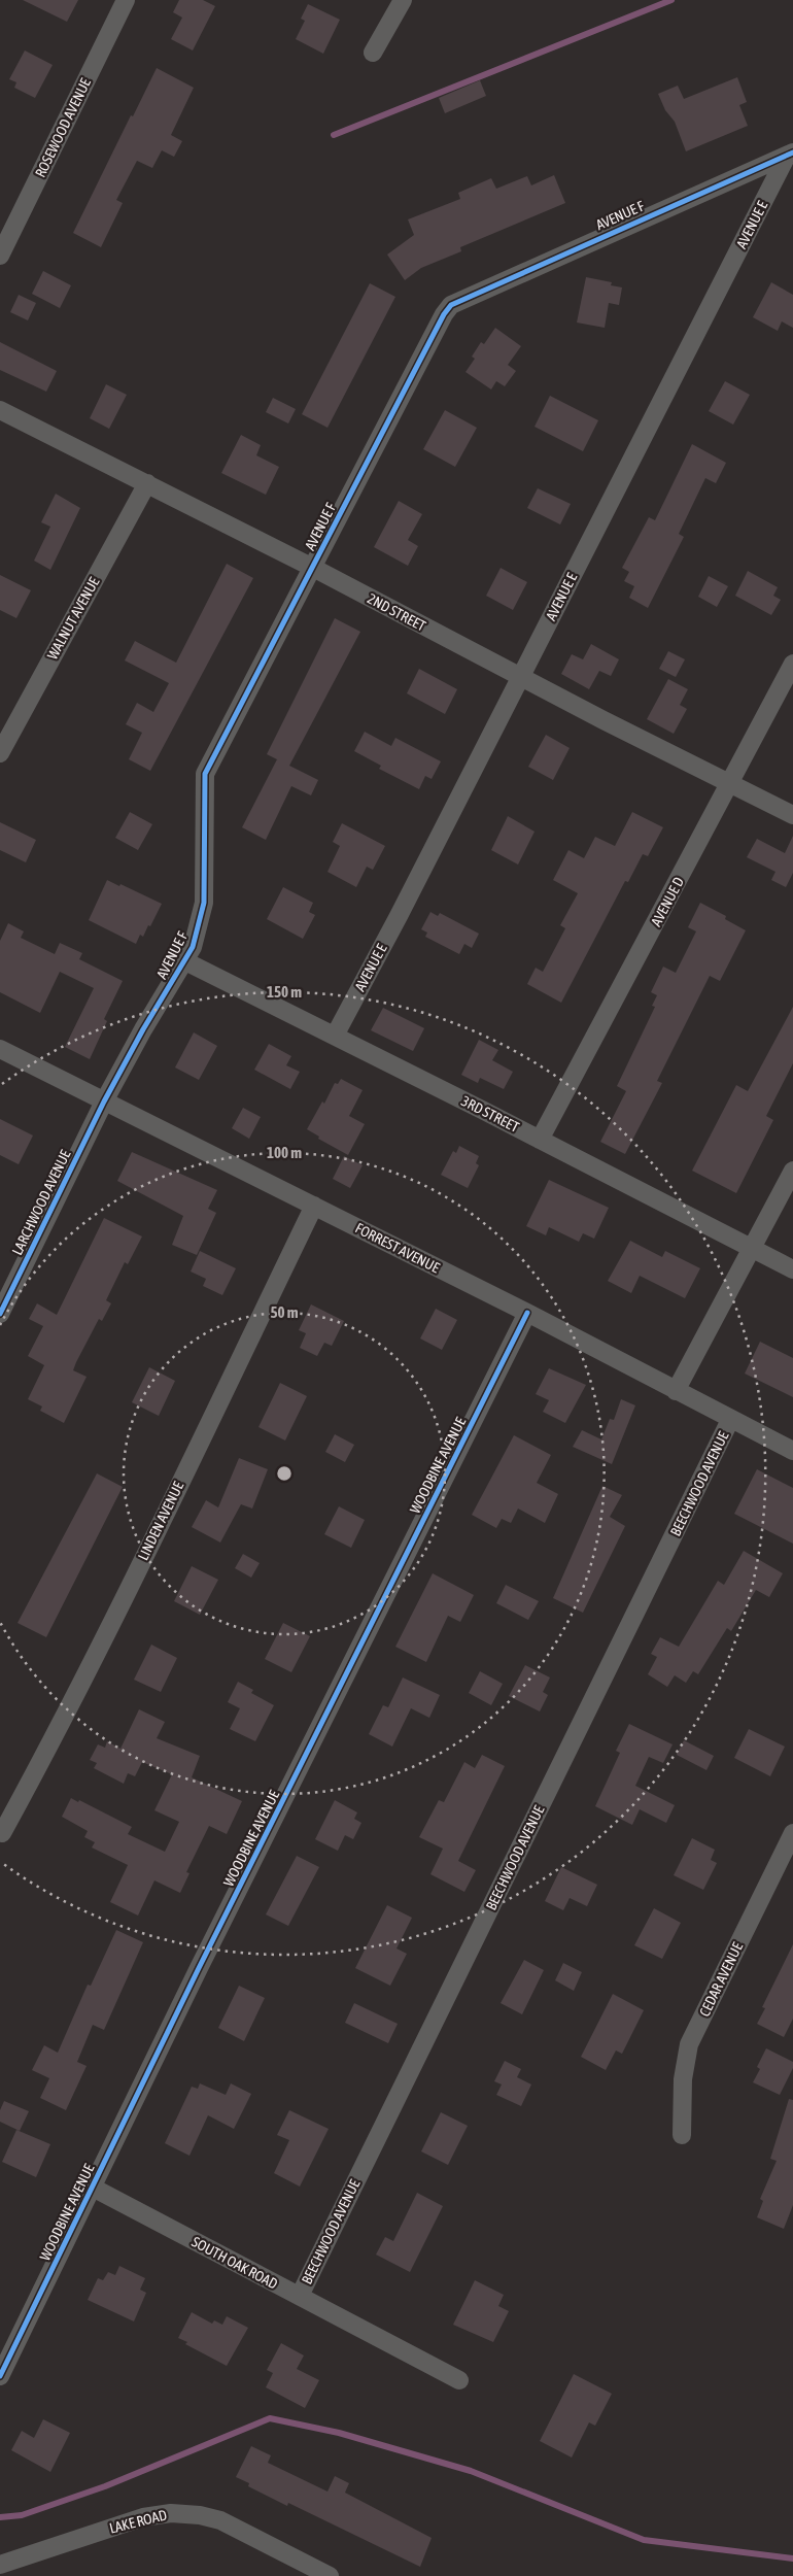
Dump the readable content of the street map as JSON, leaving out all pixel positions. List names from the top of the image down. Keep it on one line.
{"streets":{"street":["ROSEWOOD AVENUE","AVENUE F","AVENUE E","2ND STREET","WALNUT AVENUE","AVENUE D","3RD STREET","LARCHWOOD AVENUE","FORREST AVENUE","WOODBINE AVENUE","BEECHWOOD AVENUE","LINDEN AVENUE","CEDAR AVENUE","SOUTH OAK ROAD","LAKE ROAD"]},"crossings":[["AVENUE F","AVENUE E"],["AVENUE F","2ND STREET"],["AVENUE F","3RD STREET"],["AVENUE F","LARCHWOOD AVENUE"],["AVENUE F","FORREST AVENUE"],["AVENUE E","2ND STREET"],["AVENUE E","3RD STREET"],["2ND STREET","WALNUT AVENUE"],["2ND STREET","AVENUE D"],["AVENUE D","3RD STREET"],["LARCHWOOD AVENUE","FORREST AVENUE"],["FORREST AVENUE","WOODBINE AVENUE"],["FORREST AVENUE","BEECHWOOD AVENUE"],["FORREST AVENUE","LINDEN AVENUE"],["WOODBINE AVENUE","SOUTH OAK ROAD"],["BEECHWOOD AVENUE","SOUTH OAK ROAD"]],"rings":["150 m","100 m","50 m"]}
